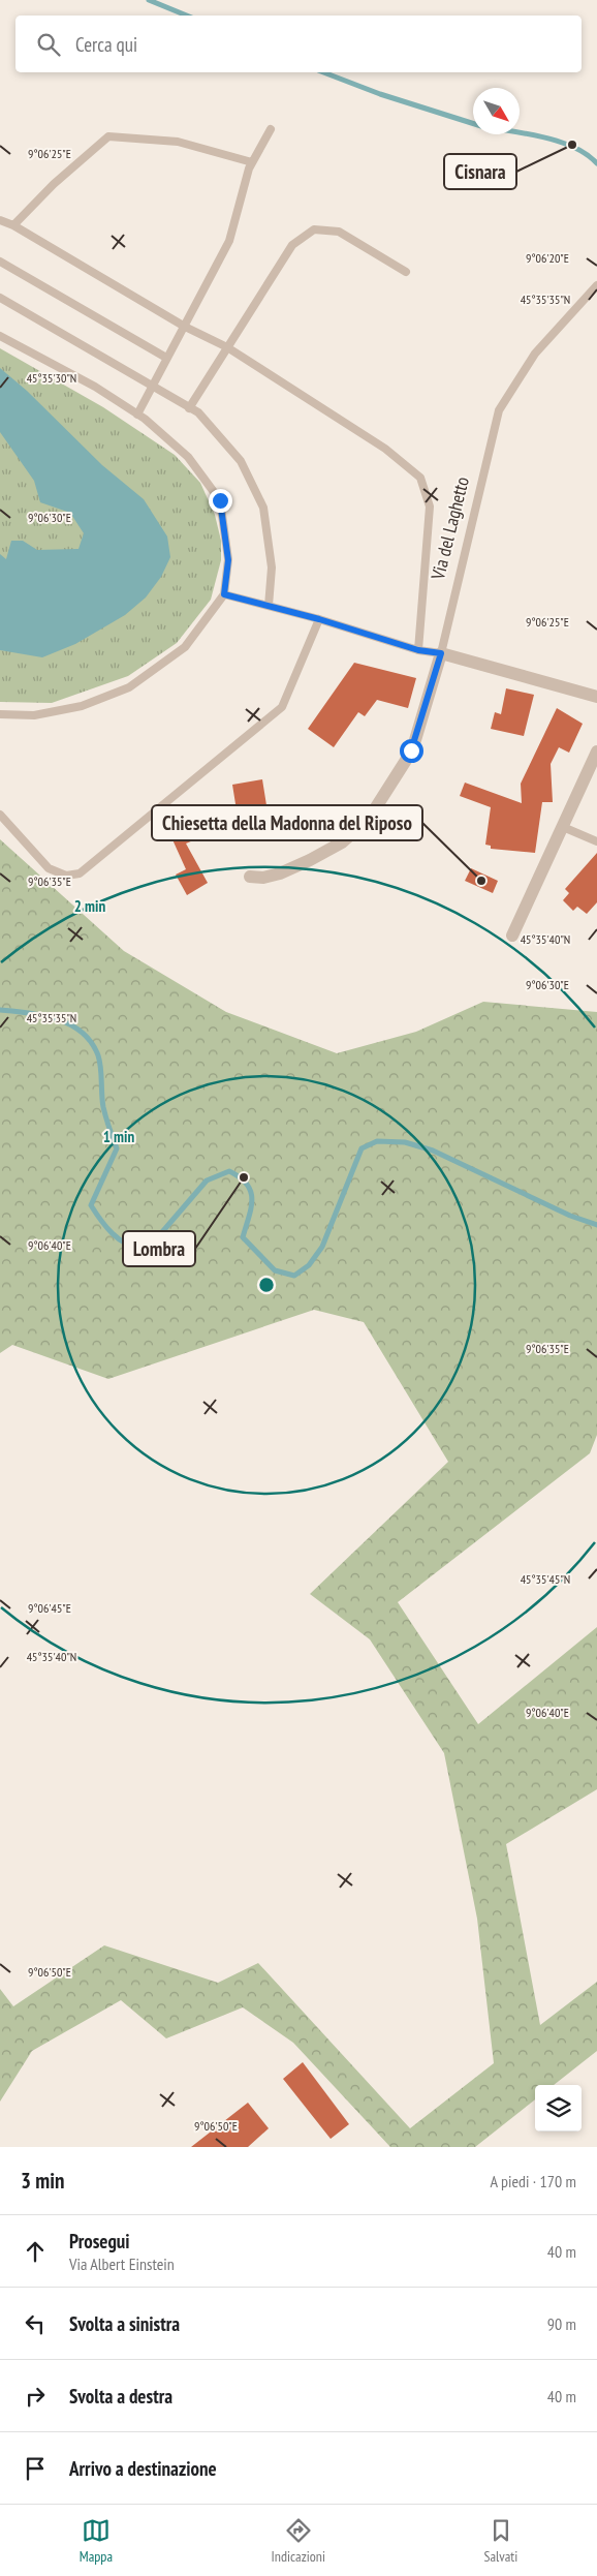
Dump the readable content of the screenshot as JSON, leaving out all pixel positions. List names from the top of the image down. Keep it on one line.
{"streets":{"lane":["Via del Laghetto"]},"places":["Cisnara","Chiesetta della Madonna del Riposo","Lombra"],"north":"bottom right","page":{"search":"Cerca qui","heading":["3 min","A piedi · 170 m"],"list":[["Prosegui","Via Albert Einstein","40 m"],["Svolta a sinistra","90 m"],["Svolta a destra","40 m"],"Arrivo a destinazione"],"nav":["Mappa","Indicazioni","Salvati"]},"coordinates":["9°06'25\"E","9°06'20\"E","45°35'35\"N","45°35'30\"N","9°06'30\"E","9°06'35\"E","45°35'40\"N","9°06'40\"E","45°35'45\"N","9°06'45\"E","9°06'50\"E"],"rings":["2 min","1 min"]}
